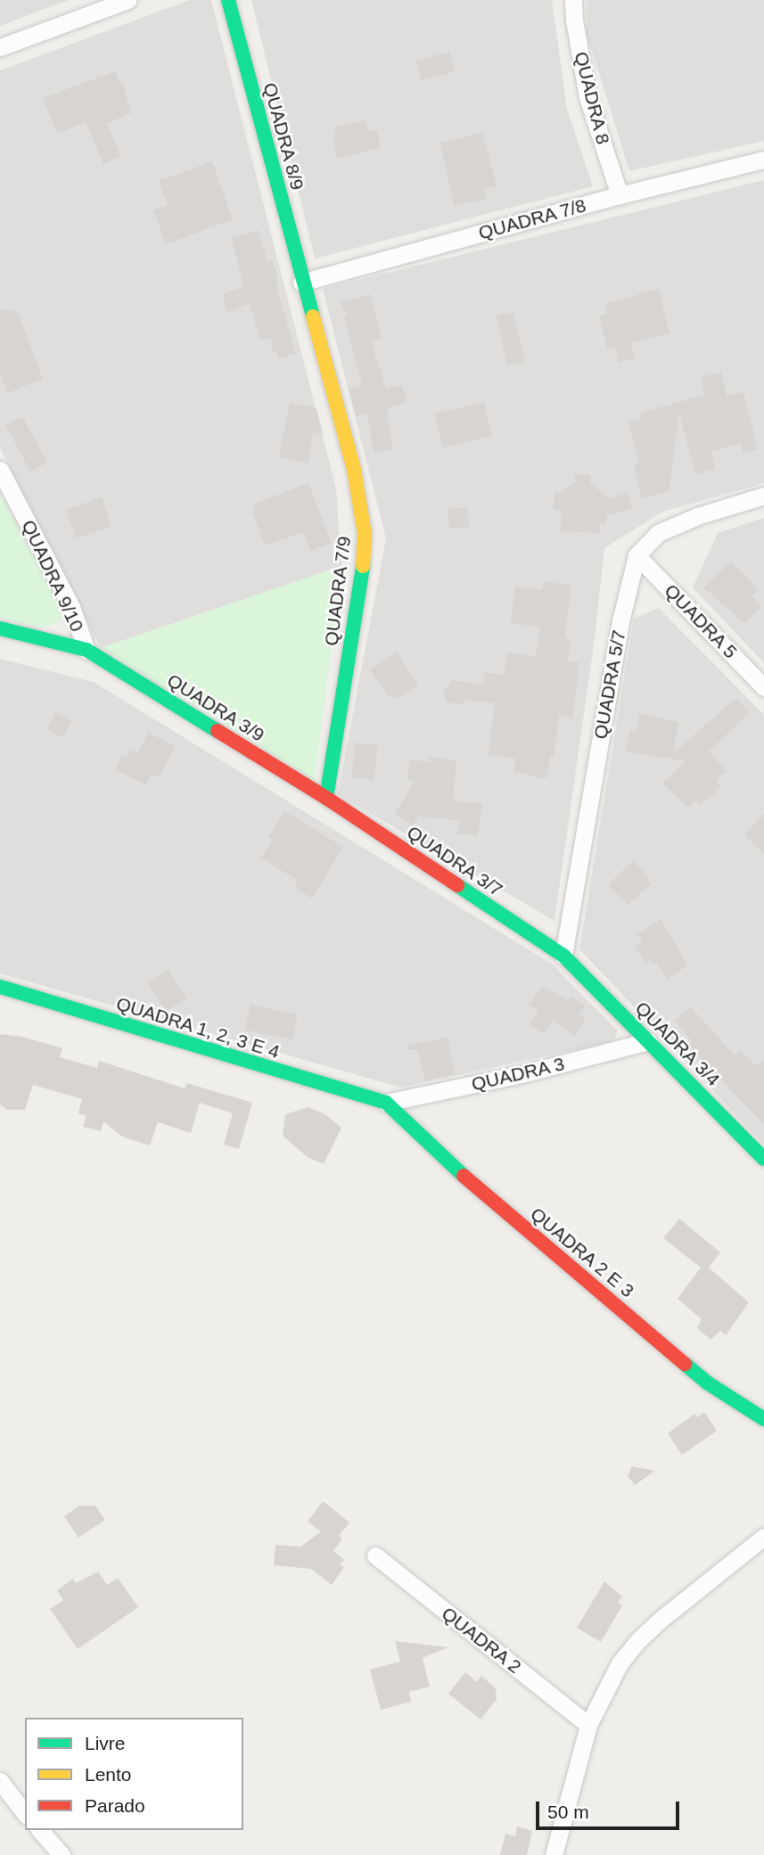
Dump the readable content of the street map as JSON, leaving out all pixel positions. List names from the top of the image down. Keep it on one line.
{"streets":{"street":["QUADRA 8","QUADRA 8/9","QUADRA 7/8","QUADRA 9/10","QUADRA 7/9","QUADRA 5","QUADRA 5/7","QUADRA 3/9","QUADRA 3/7","QUADRA 1, 2, 3 E 4","QUADRA 3/4","QUADRA 3","QUADRA 2 E 3","QUADRA 2"]},"crossings":[["QUADRA 8","QUADRA 7/8"],["QUADRA 8/9","QUADRA 7/8"],["QUADRA 8/9","QUADRA 7/9"],["QUADRA 7/8","QUADRA 7/9"],["QUADRA 9/10","QUADRA 3/9"],["QUADRA 7/9","QUADRA 3/9"],["QUADRA 7/9","QUADRA 3/7"],["QUADRA 5","QUADRA 5/7"],["QUADRA 5/7","QUADRA 3/7"],["QUADRA 5/7","QUADRA 3/4"],["QUADRA 3/9","QUADRA 3/7"],["QUADRA 3/7","QUADRA 3/4"],["QUADRA 1, 2, 3 E 4","QUADRA 3"],["QUADRA 1, 2, 3 E 4","QUADRA 2 E 3"],["QUADRA 3/4","QUADRA 3"],["QUADRA 3","QUADRA 2 E 3"]],"legend":["Livre","Lento","Parado"],"scale_bar":"50 m"}
